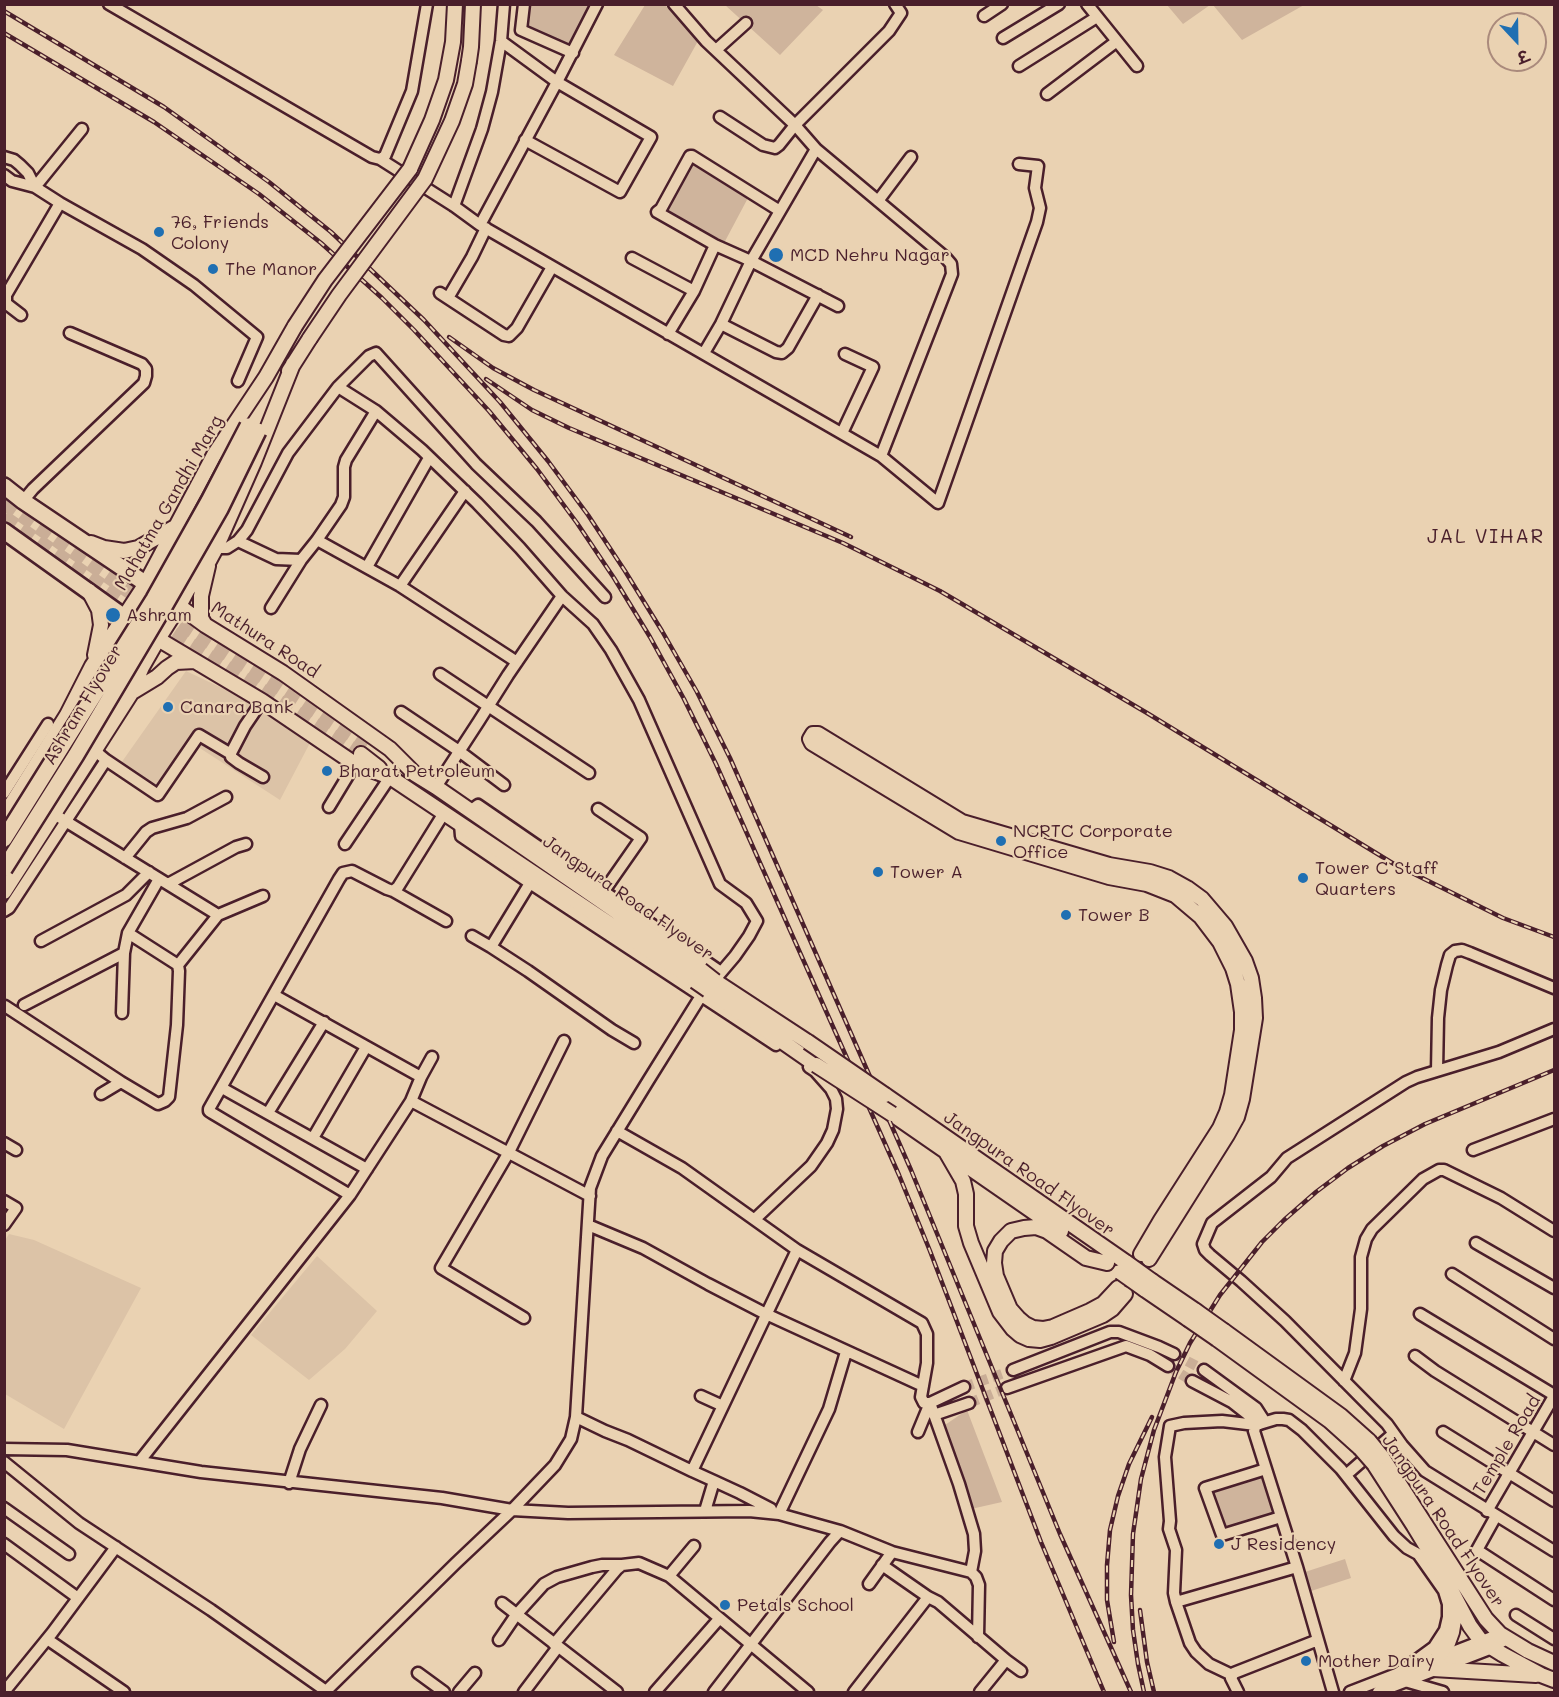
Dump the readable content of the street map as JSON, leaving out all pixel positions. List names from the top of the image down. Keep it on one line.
{"streets":{"highway":["Mathura Road","Ashram Flyover"],"main road":["Mahatma Gandhi Marg","Jangpura Road Flyover"],"street":["Temple Road"]},"crossings":[["Mahatma Gandhi Marg","Mathura Road"],["Mahatma Gandhi Marg","Ashram Flyover"],["Mathura Road","Jangpura Road Flyover"]],"districts":["JAL VIHAR"],"places":["76, Friends Colony","MCD Nehru Nagar","The Manor","Ashram","Canara Bank","Bharat Petroleum","NCRTC Corporate Office","Tower A","Tower C Staff Quarters","Tower B","J Residency","Petals School","Mother Dairy"],"north":"bottom"}
